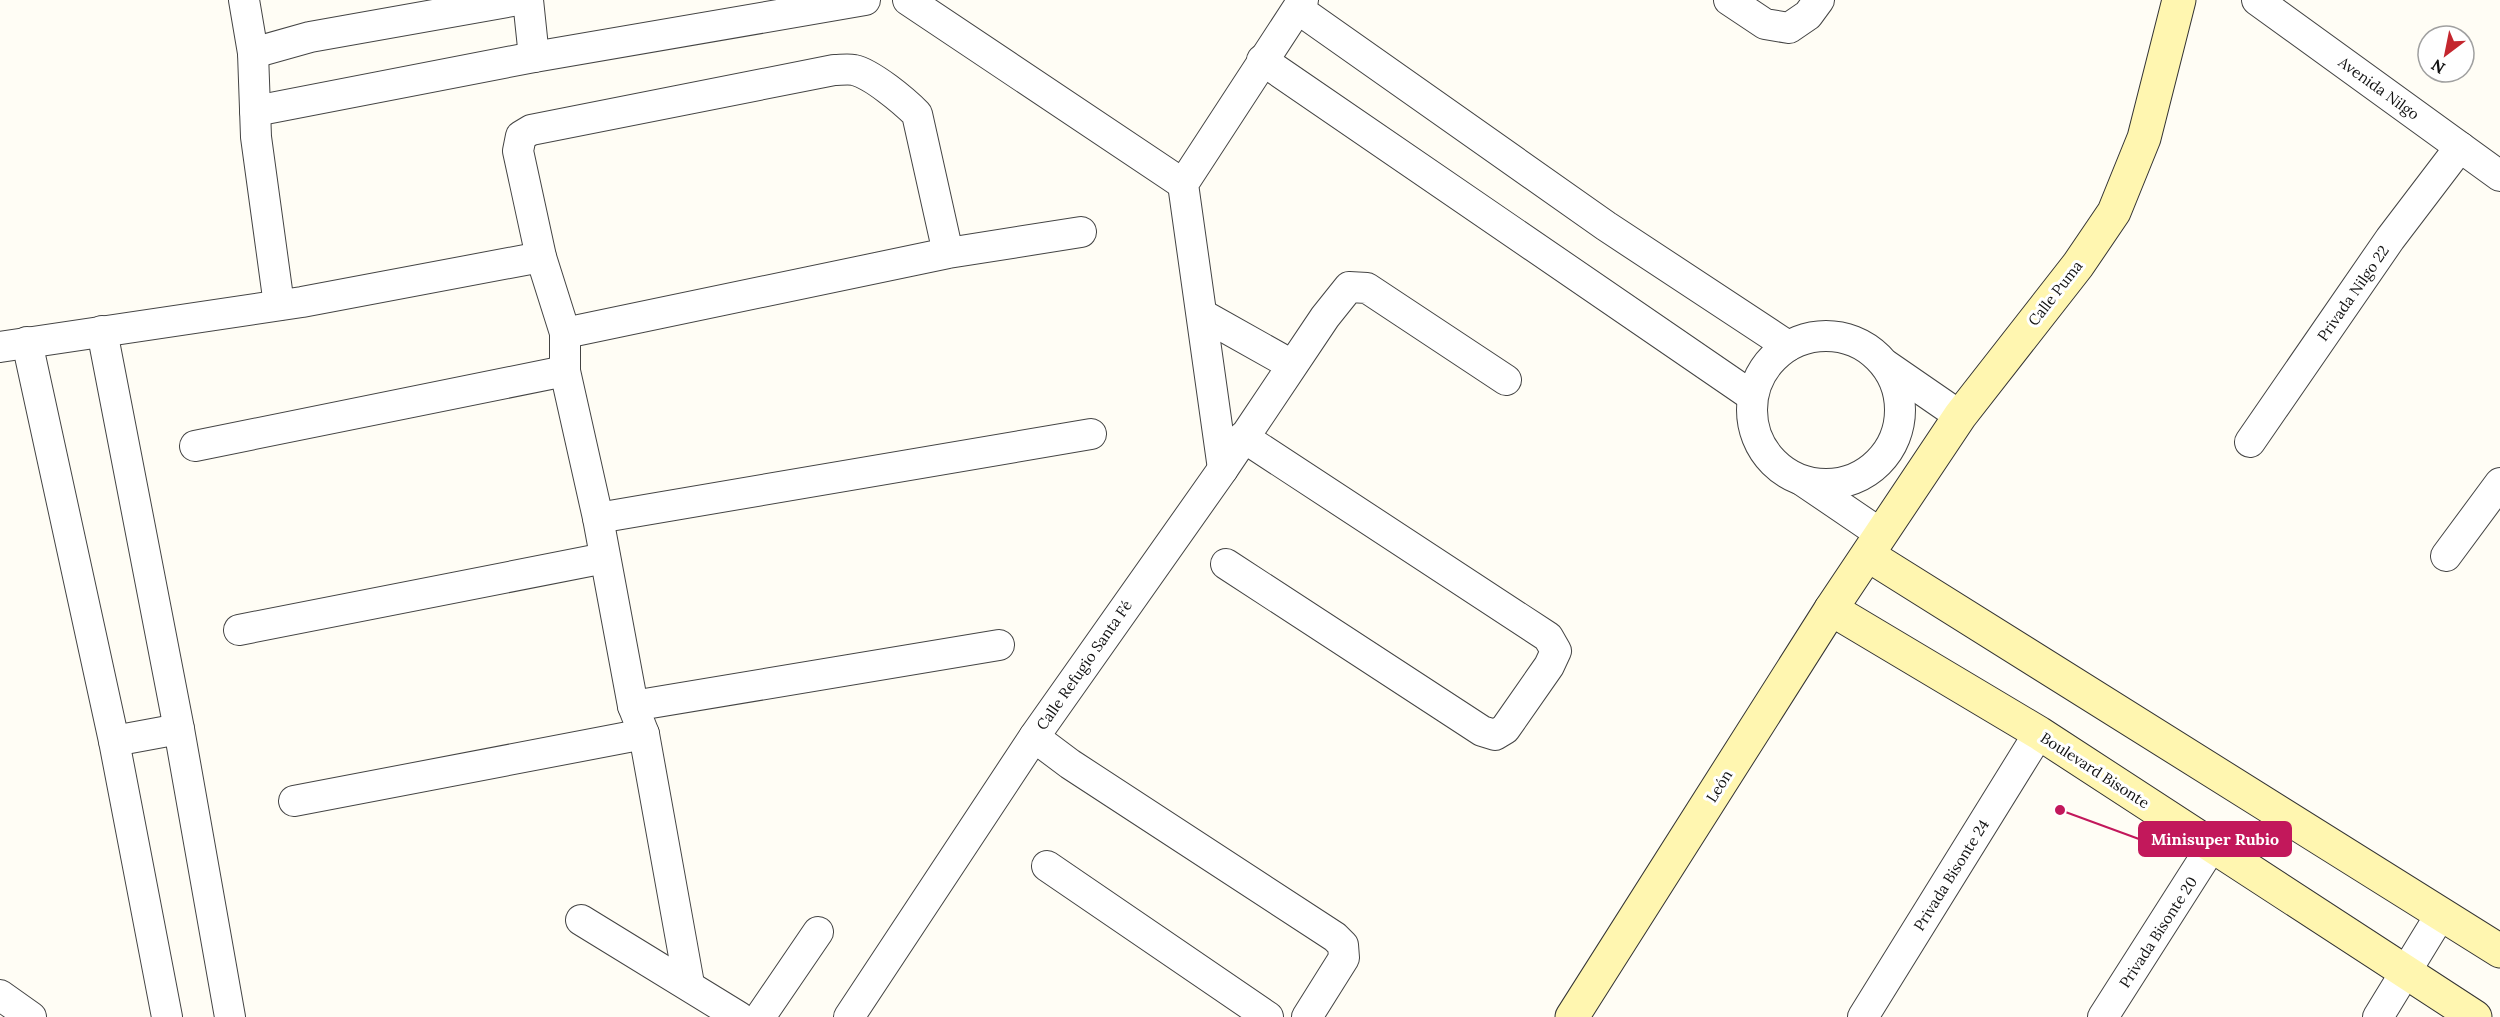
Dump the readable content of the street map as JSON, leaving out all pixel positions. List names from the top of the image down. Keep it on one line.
{"streets":{"street":["Avenida Nilgo","Calle Puma","Privada Nilgo 22","Calle Refugio Santa Fé","Boulevard Bisonte","León","Privada Bisonte 24","Privada Bisonte 20"]},"crossings":[["Avenida Nilgo","Privada Nilgo 22"],["Calle Puma","León"],["Boulevard Bisonte","León"],["Boulevard Bisonte","Privada Bisonte 24"],["Boulevard Bisonte","Privada Bisonte 20"]],"places":["Minisuper Rubio"],"north":"bottom left"}
